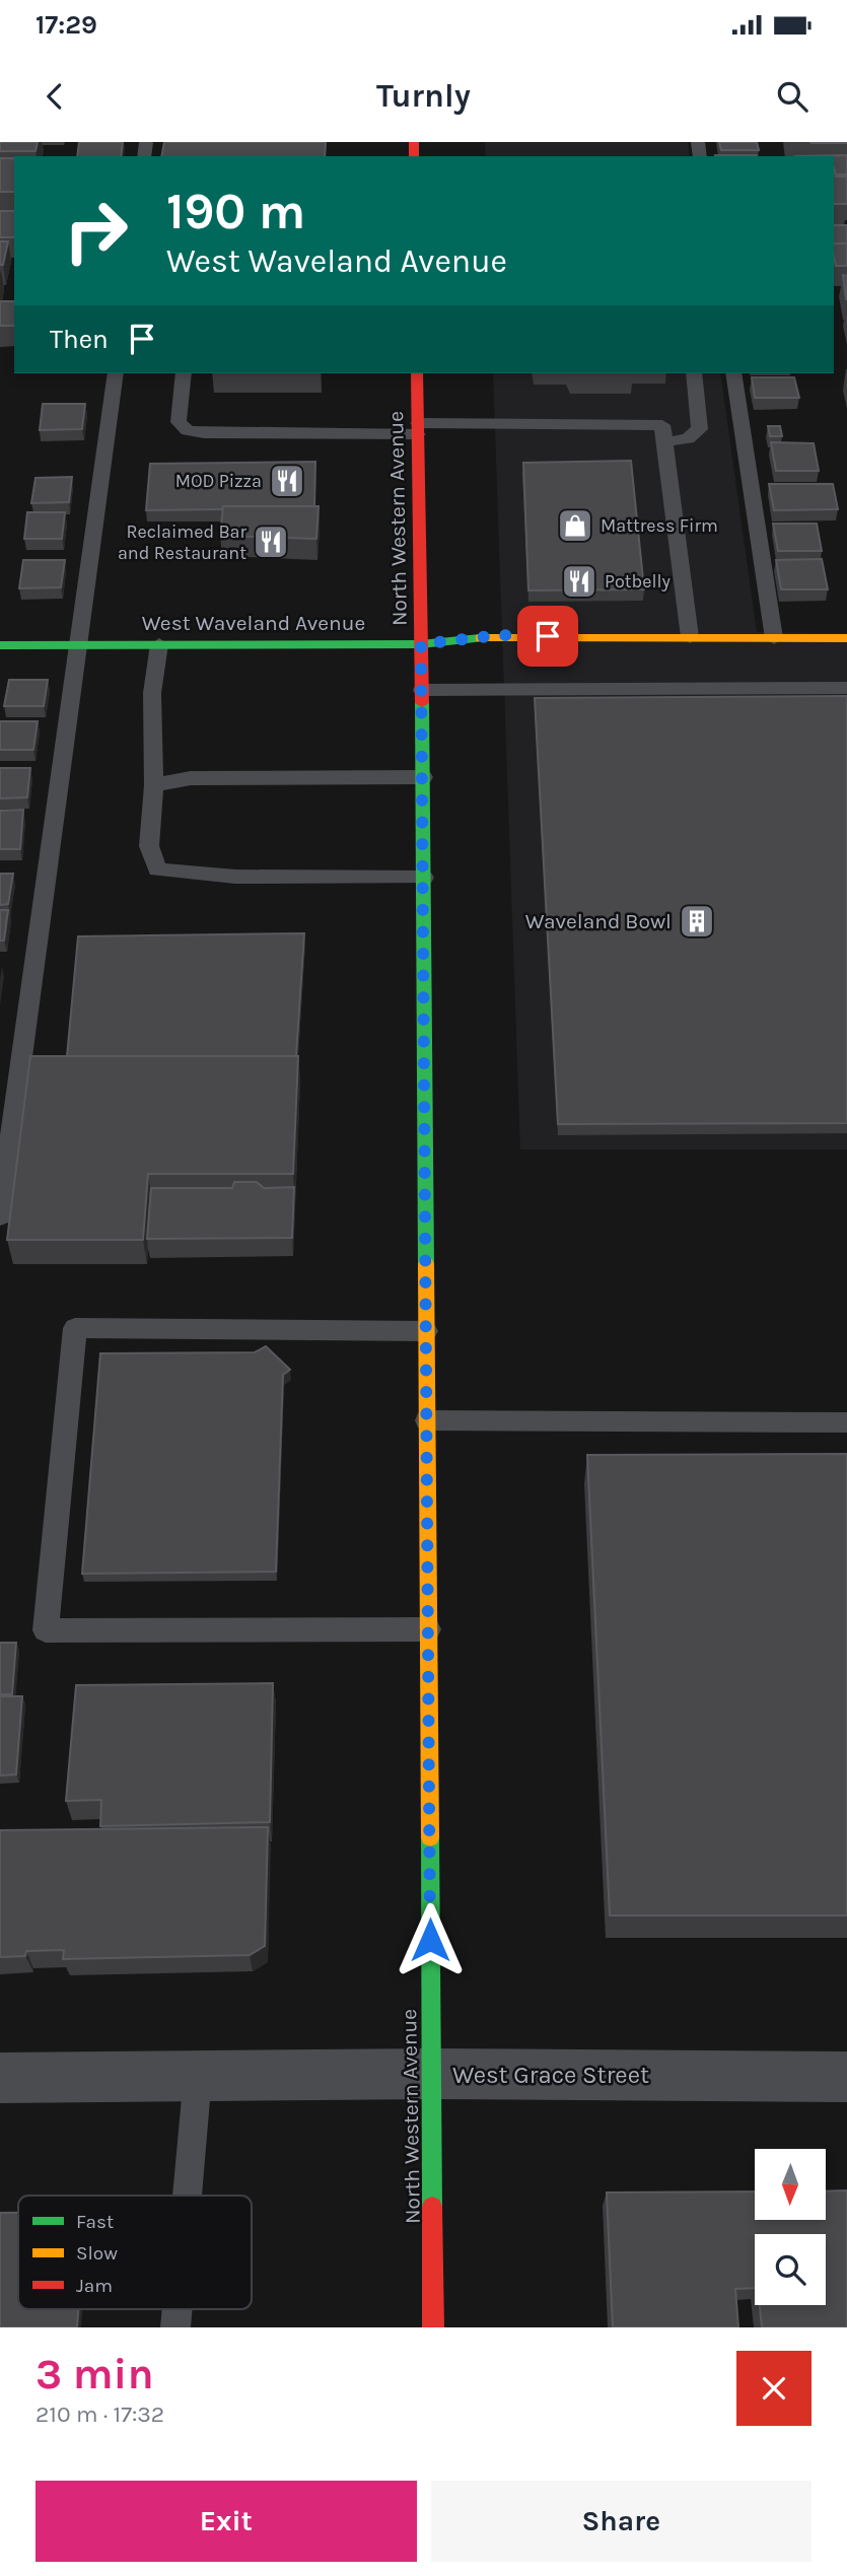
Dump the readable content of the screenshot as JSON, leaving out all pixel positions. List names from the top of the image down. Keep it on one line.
{"streets":{"main road":["North Western Avenue","West Waveland Avenue"],"street":["West Grace Street"]},"crossings":[["North Western Avenue","West Waveland Avenue"],["North Western Avenue","West Grace Street"]],"places":{"restaurant":["MOD Pizza","Reclaimed Bar and Restaurant","Potbelly"],"shop":["Mattress Firm"],"building":["Waveland Bowl"]},"legend":["Fast","Slow","Jam"],"north":"bottom","page":{"status":"17:29","header":"Turnly","turn":["190 m","West Waveland Avenue"],"then":"Then","heading":["3 min","210 m · 17:32"],"buttons":["Exit","Share"]}}
